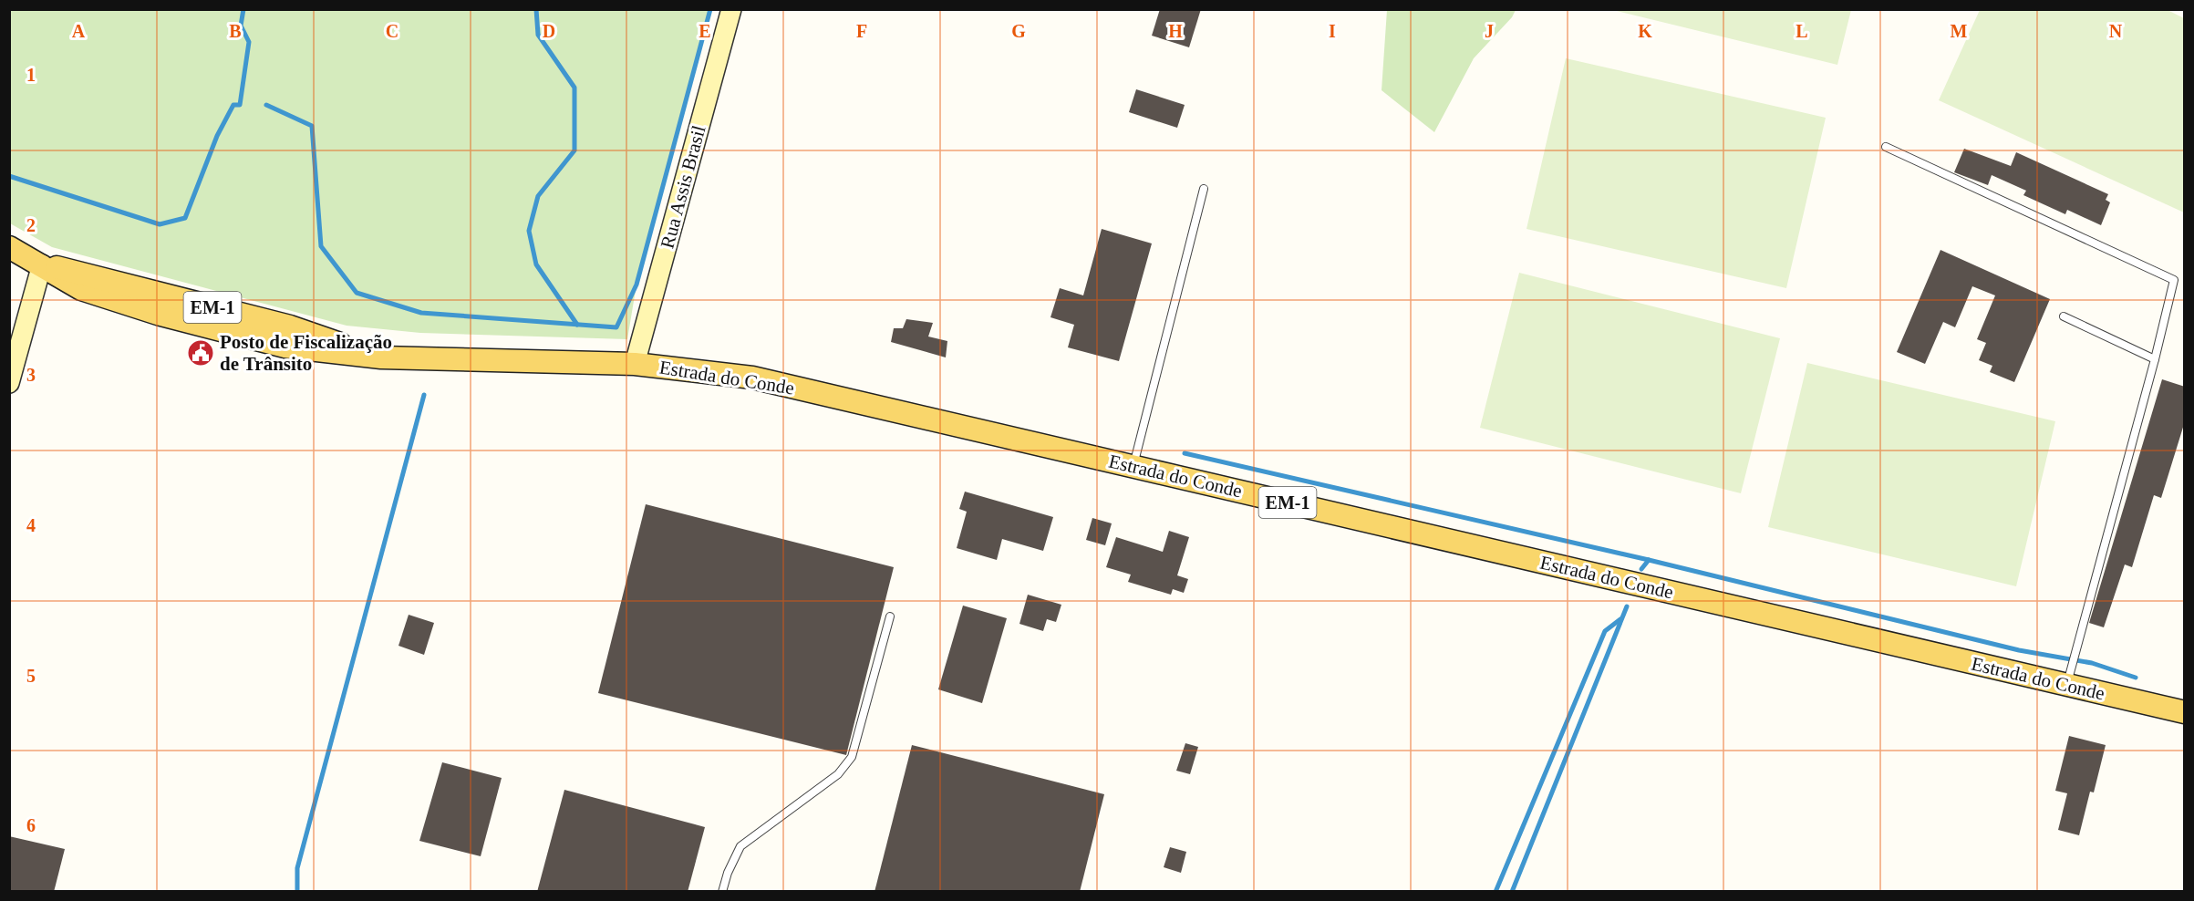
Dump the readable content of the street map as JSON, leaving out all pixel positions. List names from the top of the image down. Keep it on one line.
{"streets":{"main road":["EM-1","Estrada do Conde"],"street":["Rua Assis Brasil"]},"crossings":[["Rua Assis Brasil","Estrada do Conde"]],"places":{"public building":["Posto de Fiscalização de Trânsito"]},"grid":{"columns":["A","B","C","D","E","F","G","H","I","J","K","L","M","N"],"rows":["1","2","3","4","5","6"]}}
